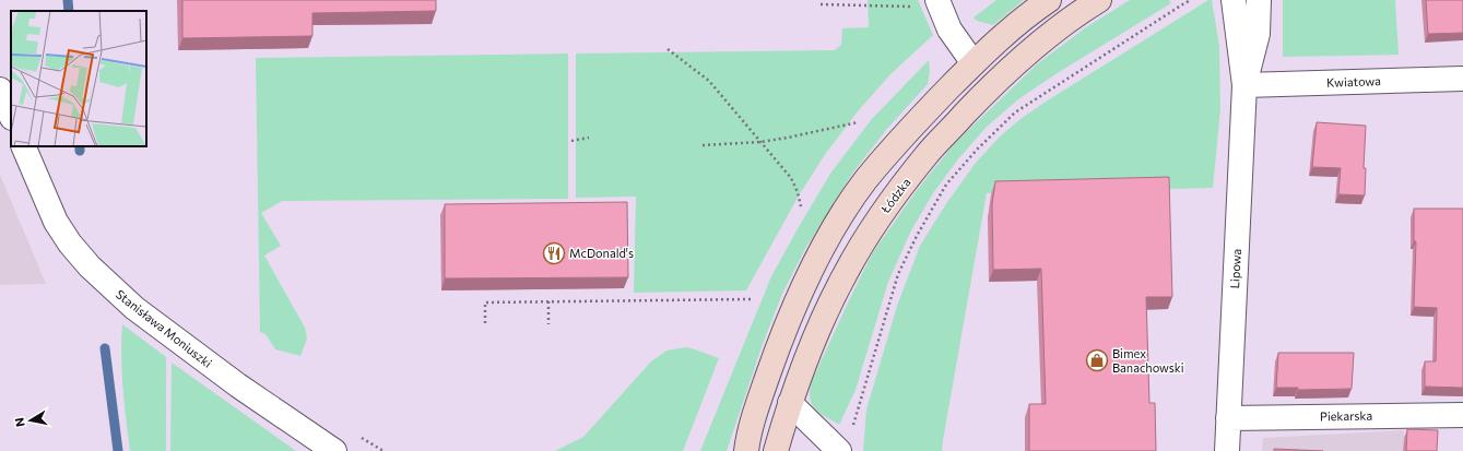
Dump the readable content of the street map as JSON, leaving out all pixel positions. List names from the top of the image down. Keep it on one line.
{"streets":{"main road":["Łódzka"],"street":["Kwiatowa","Lipowa","Stanisława Moniuszki","Piekarska"]},"crossings":[["Kwiatowa","Lipowa"],["Lipowa","Piekarska"]],"places":{"restaurant":["McDonald's"],"shop":["Bimex Banachowski"]},"north":"left"}
